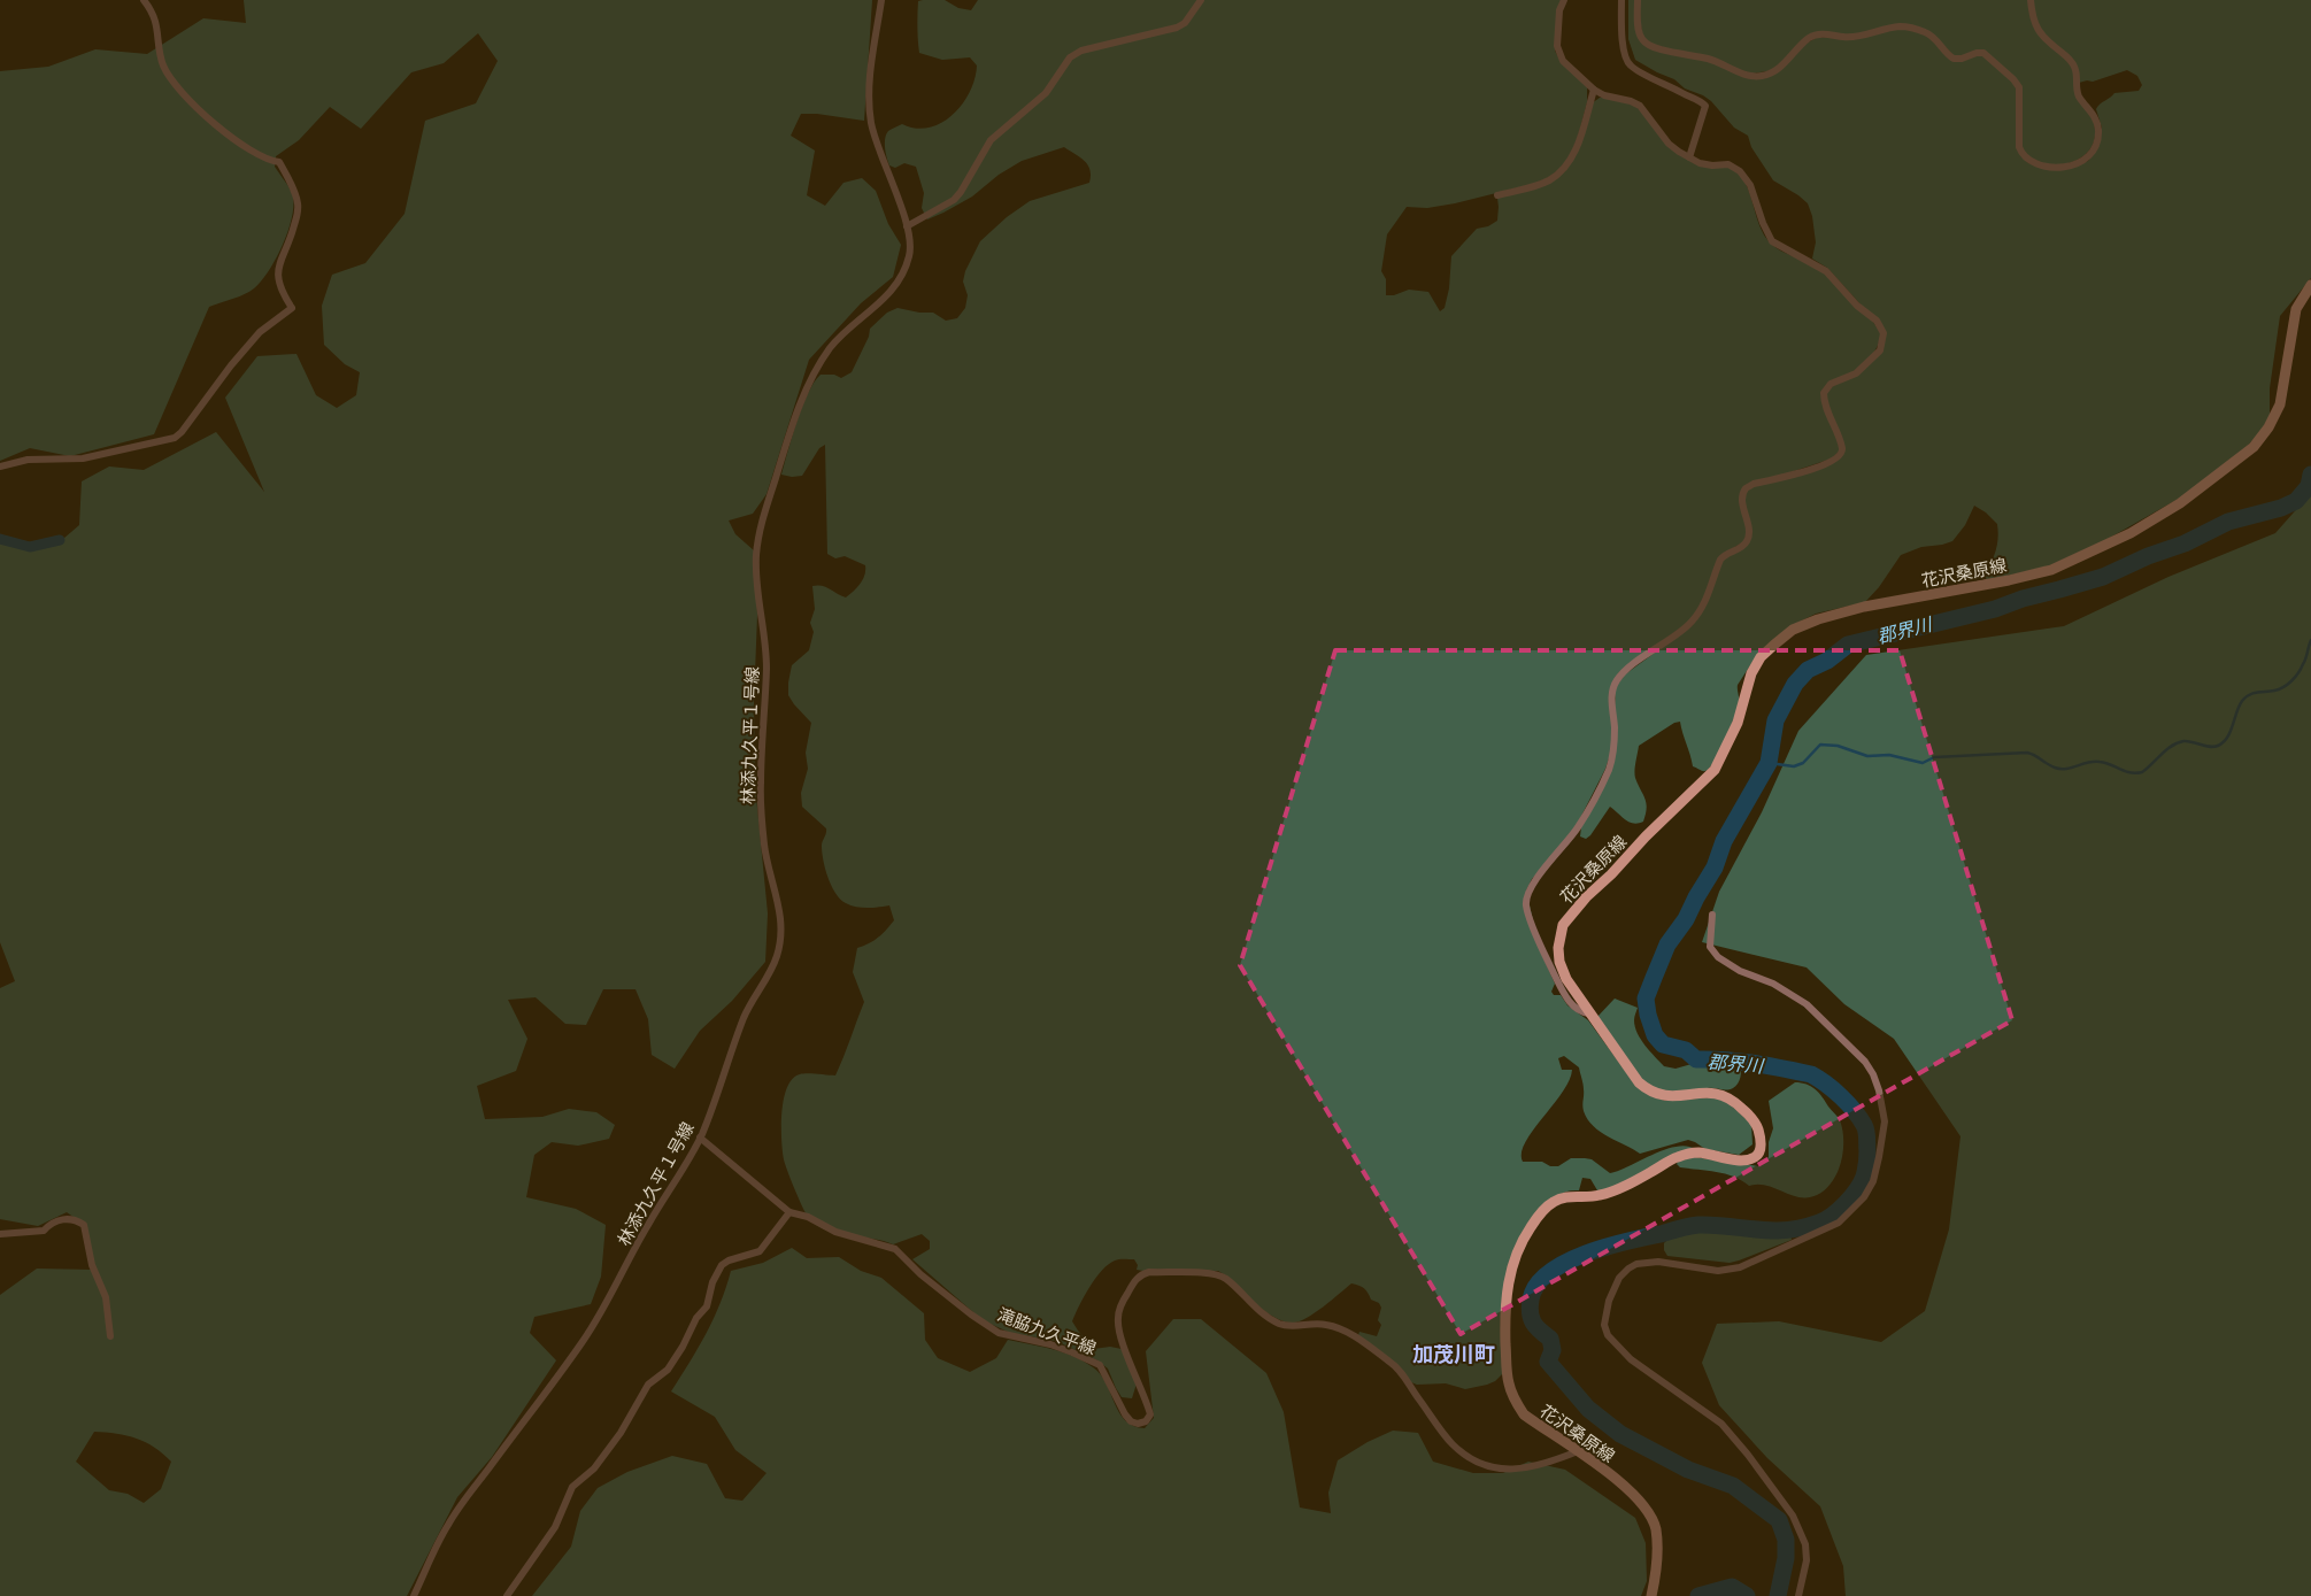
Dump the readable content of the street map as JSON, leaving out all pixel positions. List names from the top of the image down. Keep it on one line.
{"streets":{"main road":["花沢桑原線"],"street":["林添九久平１号線","滝脇九久平線"]},"crossings":[["花沢桑原線","滝脇九久平線"],["林添九久平１号線","滝脇九久平線"]],"districts":["加茂川町"],"water":["郡界川"]}
